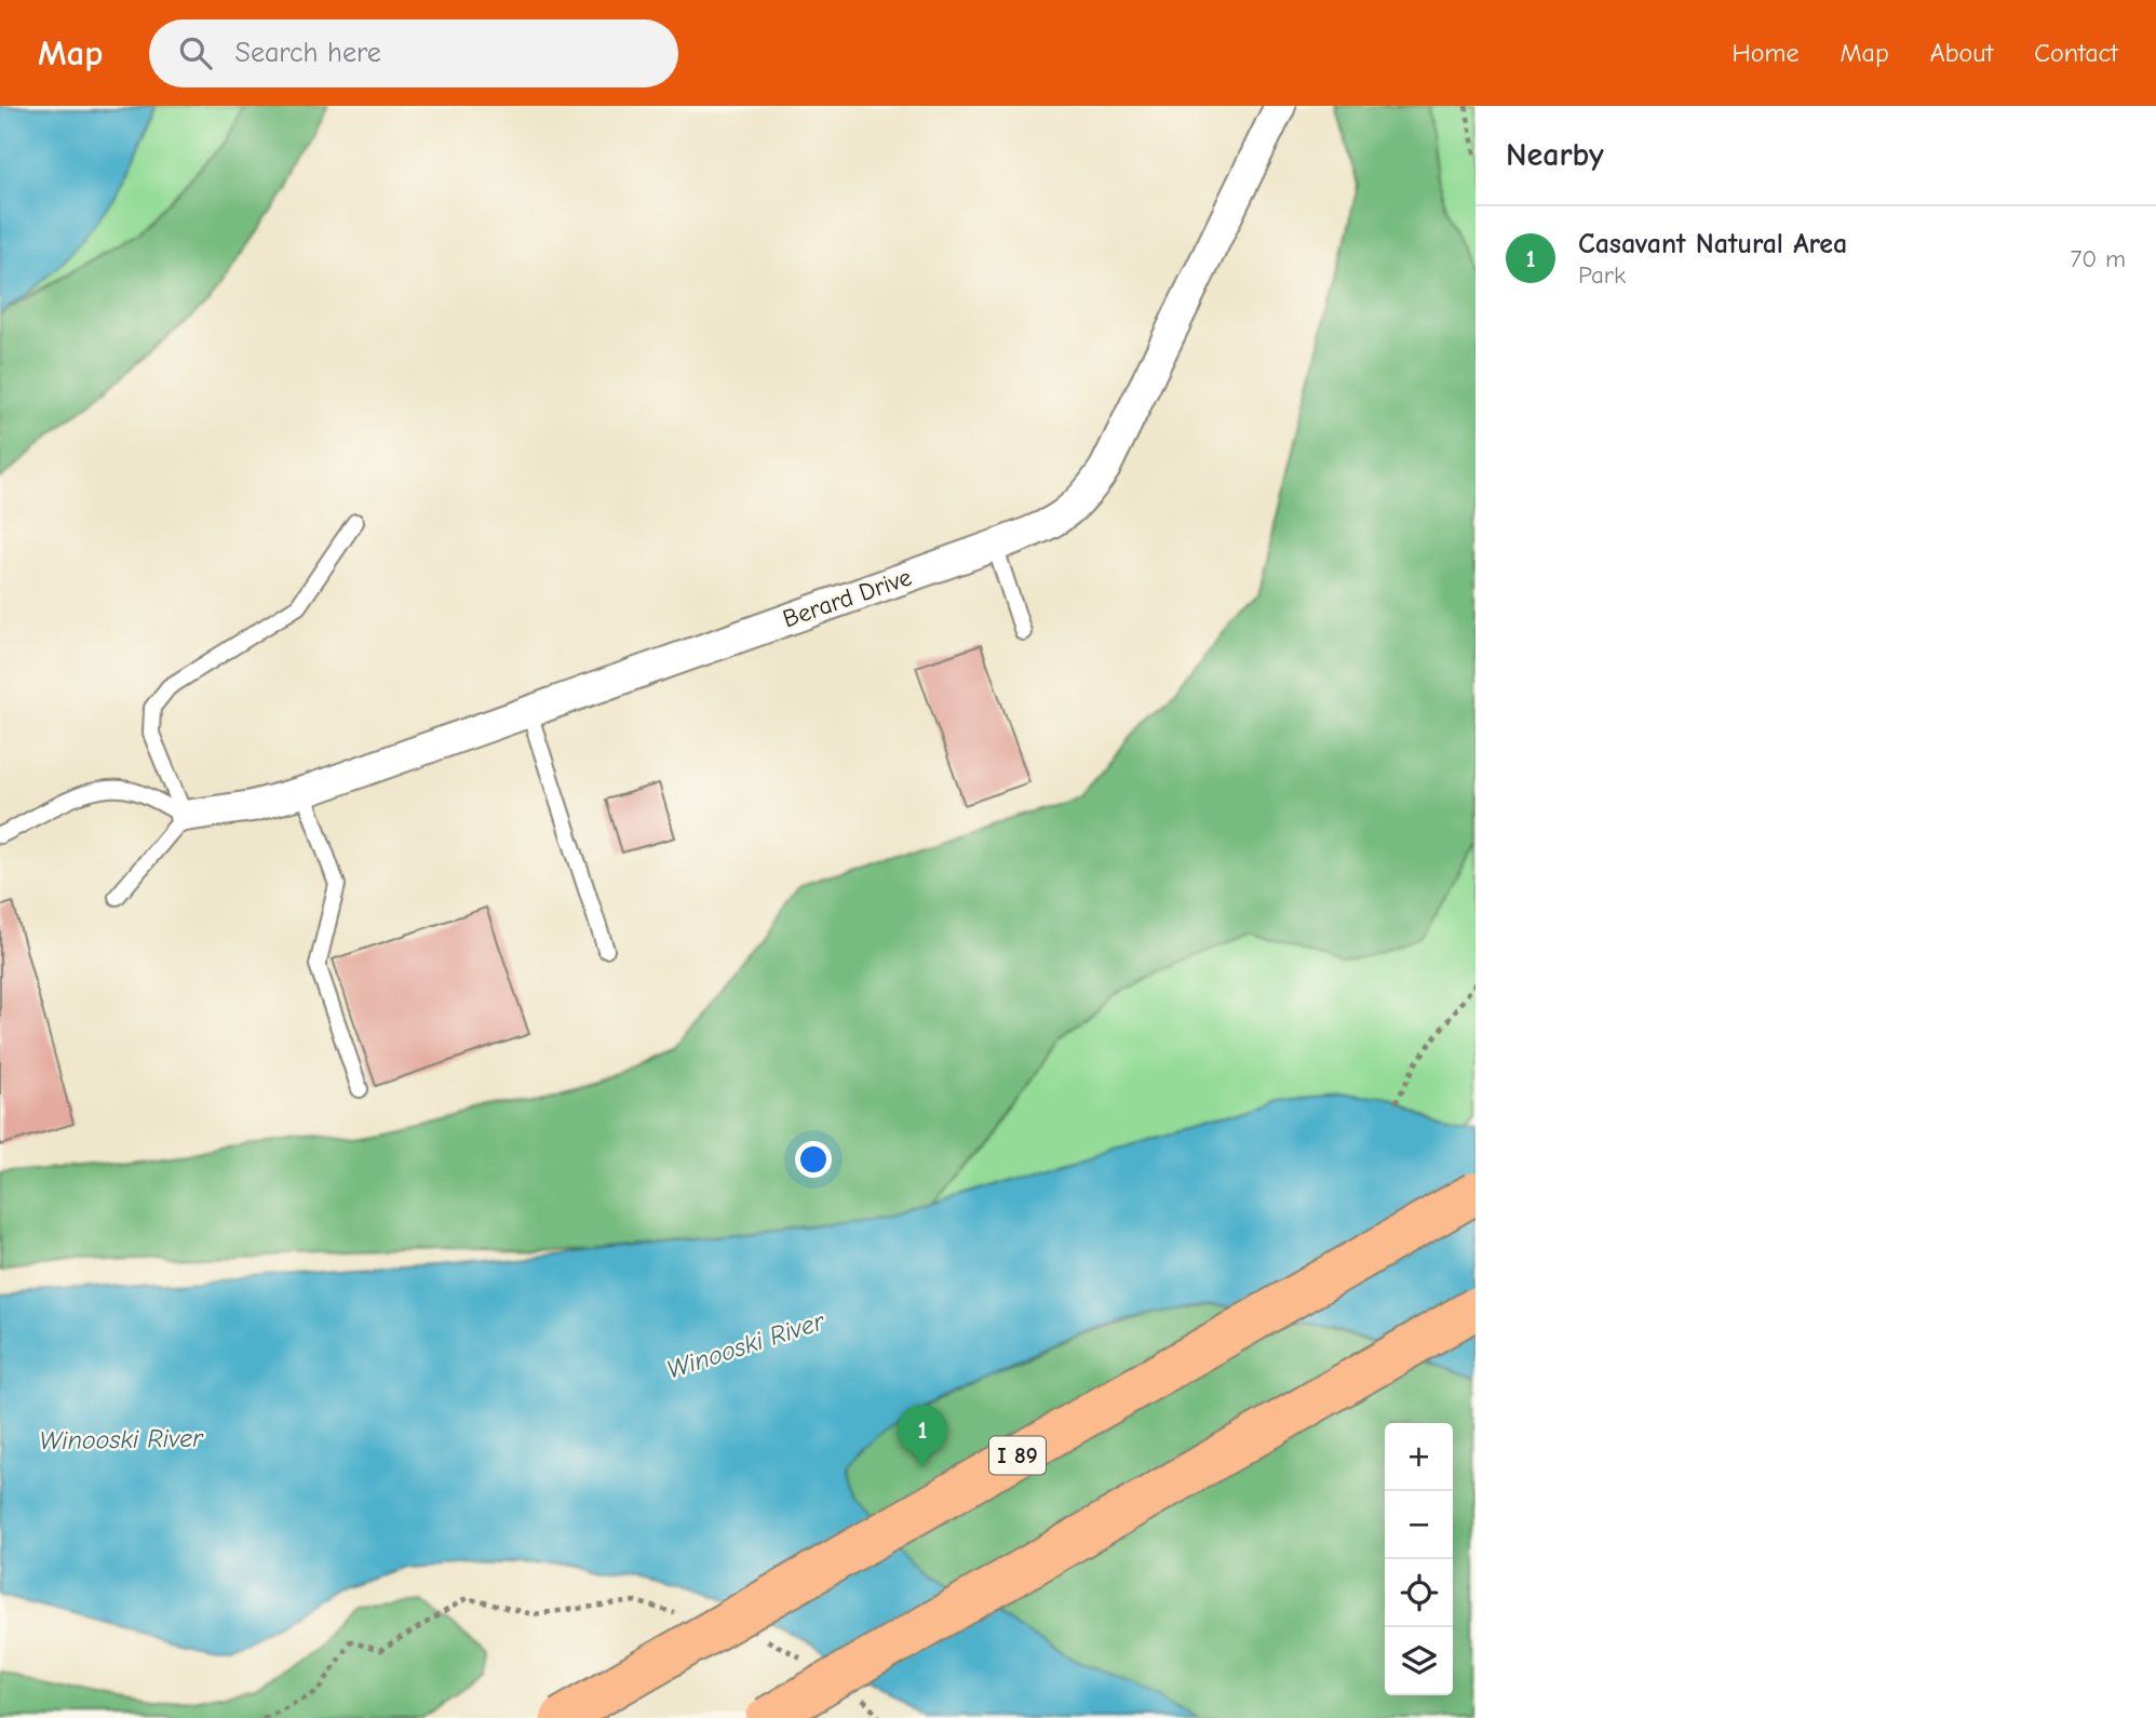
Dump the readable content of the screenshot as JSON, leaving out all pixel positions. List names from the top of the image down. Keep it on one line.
{"streets":{"highway":["I 89"],"street":["Berard Drive"]},"water":["Winooski River"],"page":{"header":"Map","search":"Search here","nav":["Home","Map","About","Contact"],"heading":"Nearby","list":[{"mark":"1","name":"Casavant Natural Area","note":"Park","value":"70 m"}],"pins":"1","map_buttons":["+","−"]}}
